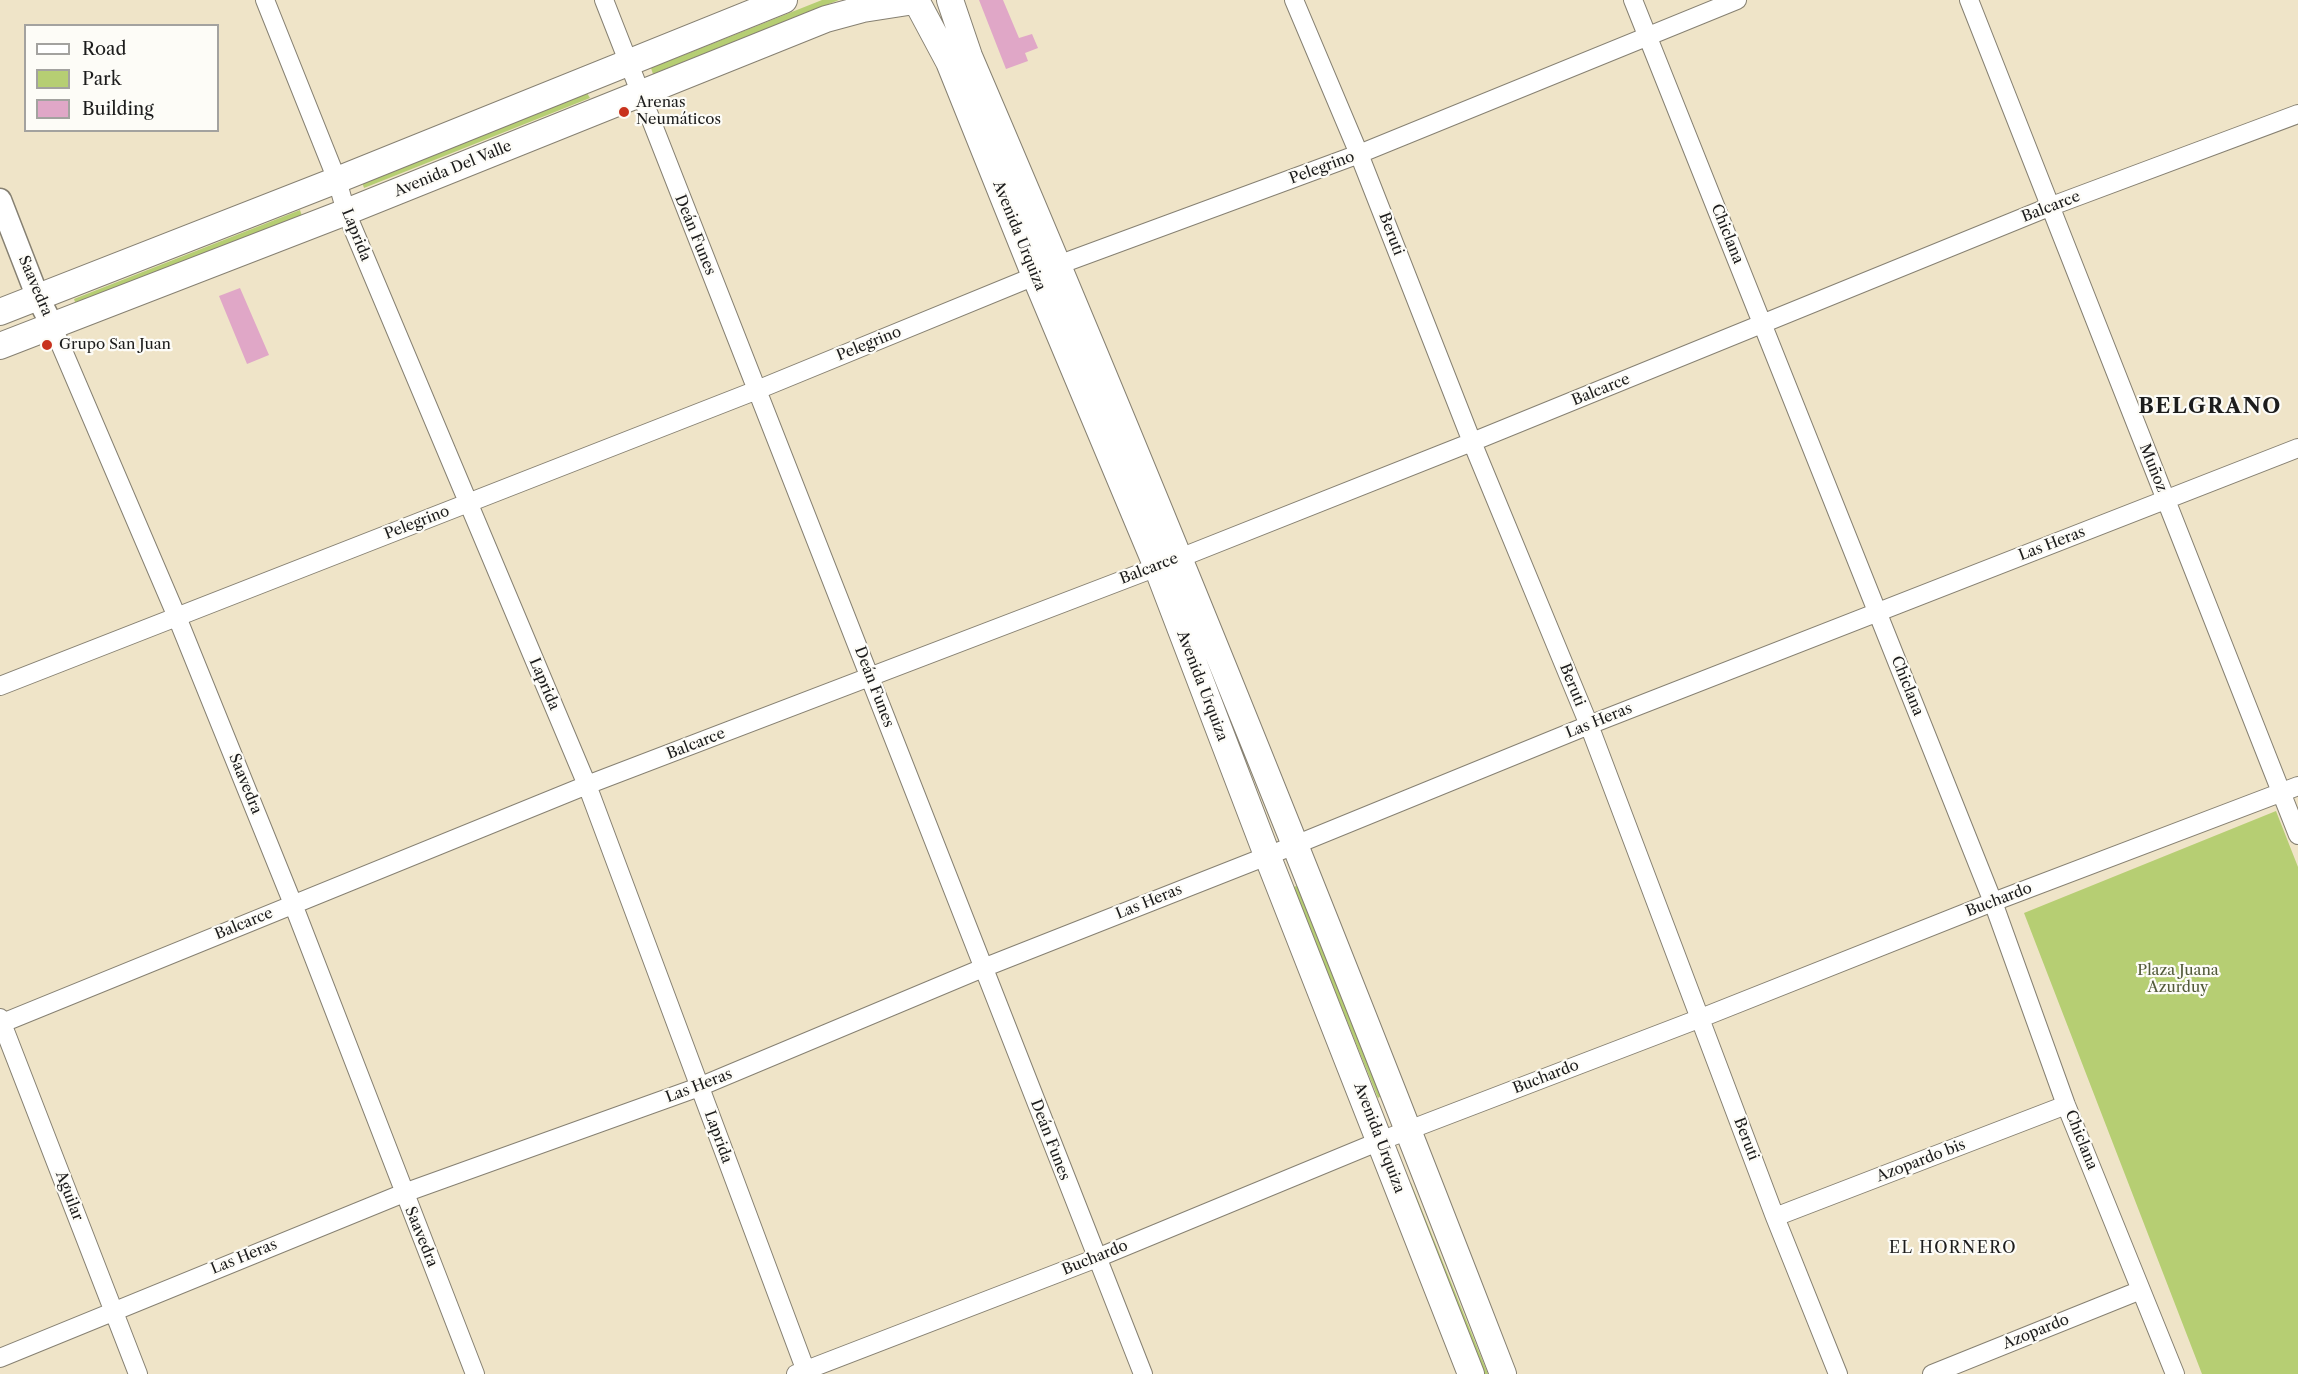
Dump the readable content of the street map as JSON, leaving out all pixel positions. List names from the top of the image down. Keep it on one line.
{"streets":{"main road":["Avenida Del Valle","Avenida Urquiza"],"street":["Pelegrino","Balcarce","Beruti","Chiclana","Laprida","Deán Funes","Saavedra","Muñoz","Las Heras","Buchardo","Azopardo bis","Aguilar","Azopardo"]},"crossings":[["Pelegrino","Beruti"],["Pelegrino","Chiclana"],["Pelegrino","Laprida"],["Pelegrino","Deán Funes"],["Pelegrino","Avenida Urquiza"],["Pelegrino","Saavedra"],["Avenida Del Valle","Laprida"],["Avenida Del Valle","Deán Funes"],["Avenida Del Valle","Avenida Urquiza"],["Avenida Del Valle","Saavedra"],["Balcarce","Beruti"],["Balcarce","Chiclana"],["Balcarce","Laprida"],["Balcarce","Deán Funes"],["Balcarce","Avenida Urquiza"],["Balcarce","Saavedra"],["Balcarce","Muñoz"],["Balcarce","Aguilar"],["Beruti","Las Heras"],["Beruti","Buchardo"],["Beruti","Azopardo bis"],["Chiclana","Las Heras"],["Chiclana","Buchardo"],["Chiclana","Azopardo bis"],["Chiclana","Azopardo"],["Laprida","Las Heras"],["Laprida","Buchardo"],["Deán Funes","Las Heras"],["Deán Funes","Buchardo"],["Avenida Urquiza","Las Heras"],["Avenida Urquiza","Buchardo"],["Saavedra","Las Heras"],["Muñoz","Las Heras"],["Muñoz","Buchardo"],["Las Heras","Aguilar"]],"districts":["BELGRANO","EL HORNERO"],"parks":["Plaza Juana Azurduy"],"places":["Arenas Neumáticos","Grupo San Juan"],"legend":["Road","Park","Building"]}
